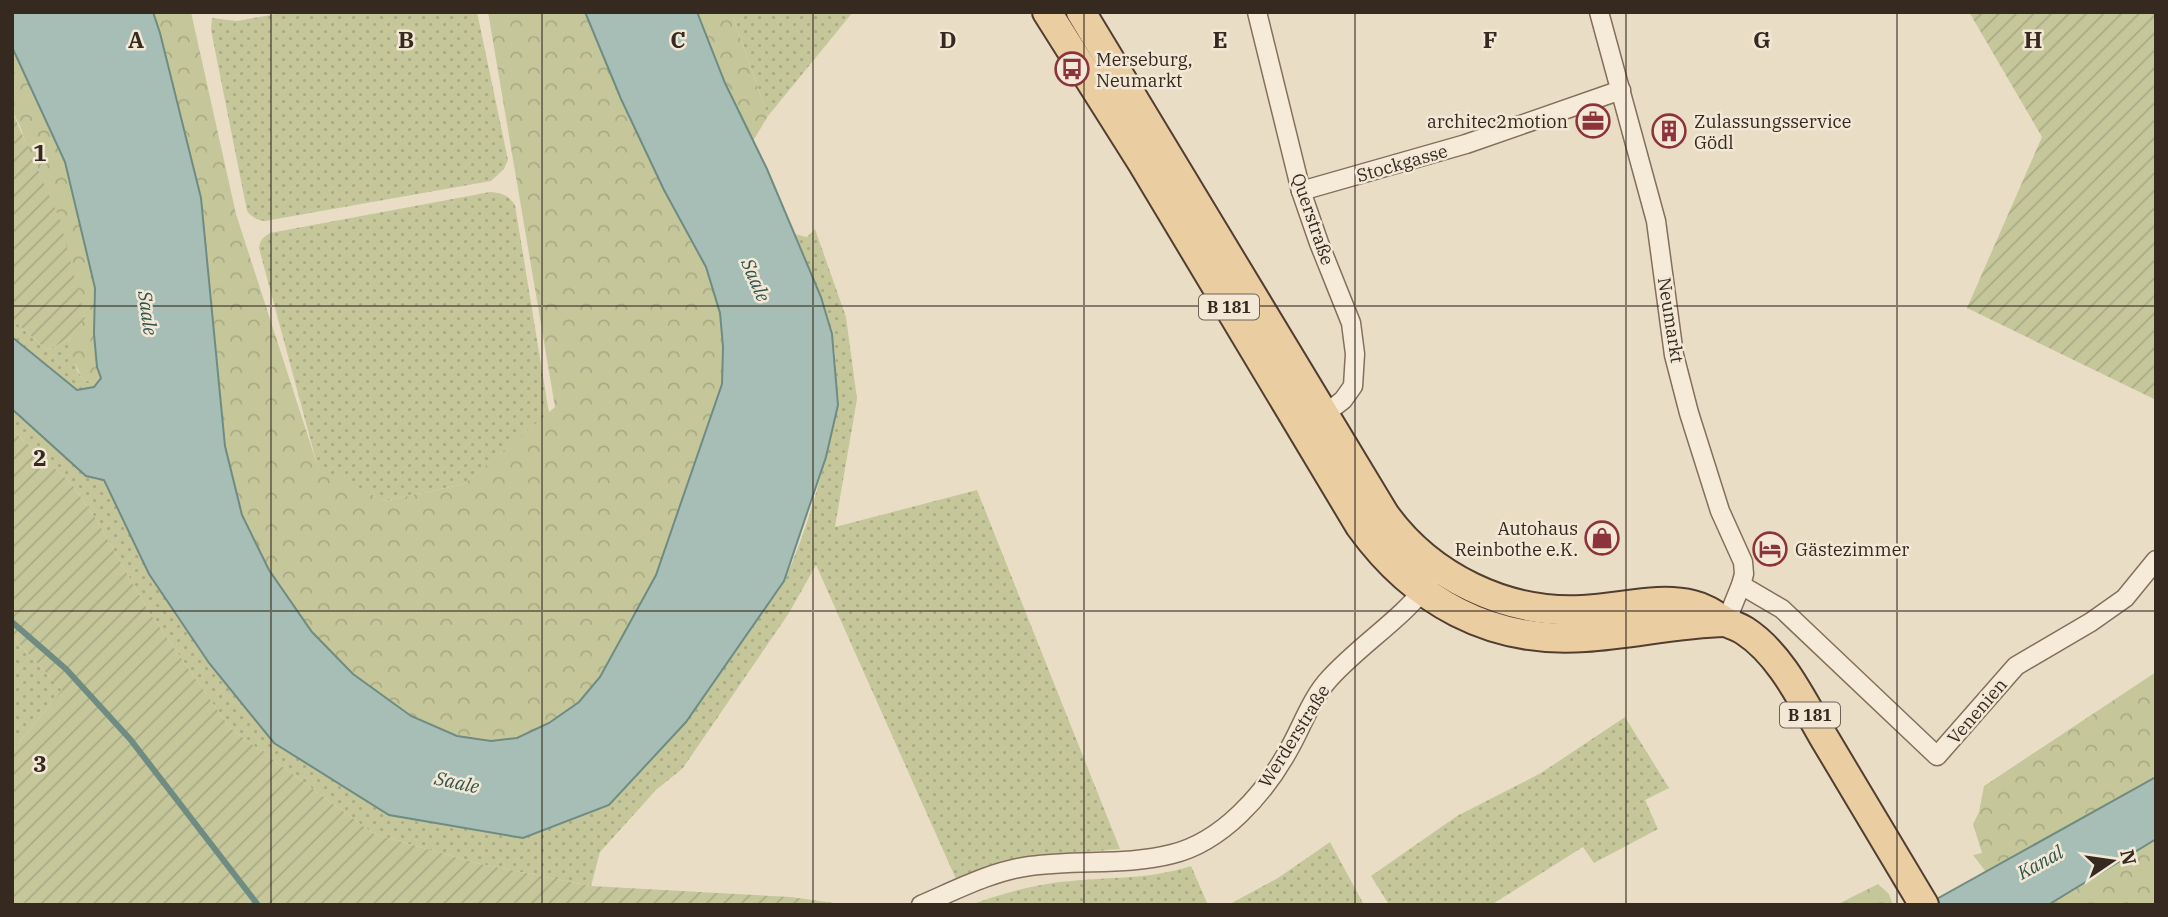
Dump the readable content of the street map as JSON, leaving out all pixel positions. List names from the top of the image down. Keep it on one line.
{"streets":{"main road":["B 181"],"street":["Stockgasse","Querstraße","Neumarkt","Venenien","Werderstraße"]},"crossings":[["Stockgasse","Querstraße"],["Stockgasse","Neumarkt"],["Querstraße","B 181"],["B 181","Neumarkt"],["B 181","Werderstraße"],["Neumarkt","Venenien"]],"water":["Saale","Kanal"],"places":{"bus stop":["Merseburg, Neumarkt"],"office":["architec2motion"],"building":["Zulassungsservice Gödl"],"shop":["Autohaus Reinbothe e.K."],"hotel":["Gästezimmer"]},"north":"right","grid":{"columns":["A","B","C","D","E","F","G","H"],"rows":["1","2","3"]}}
